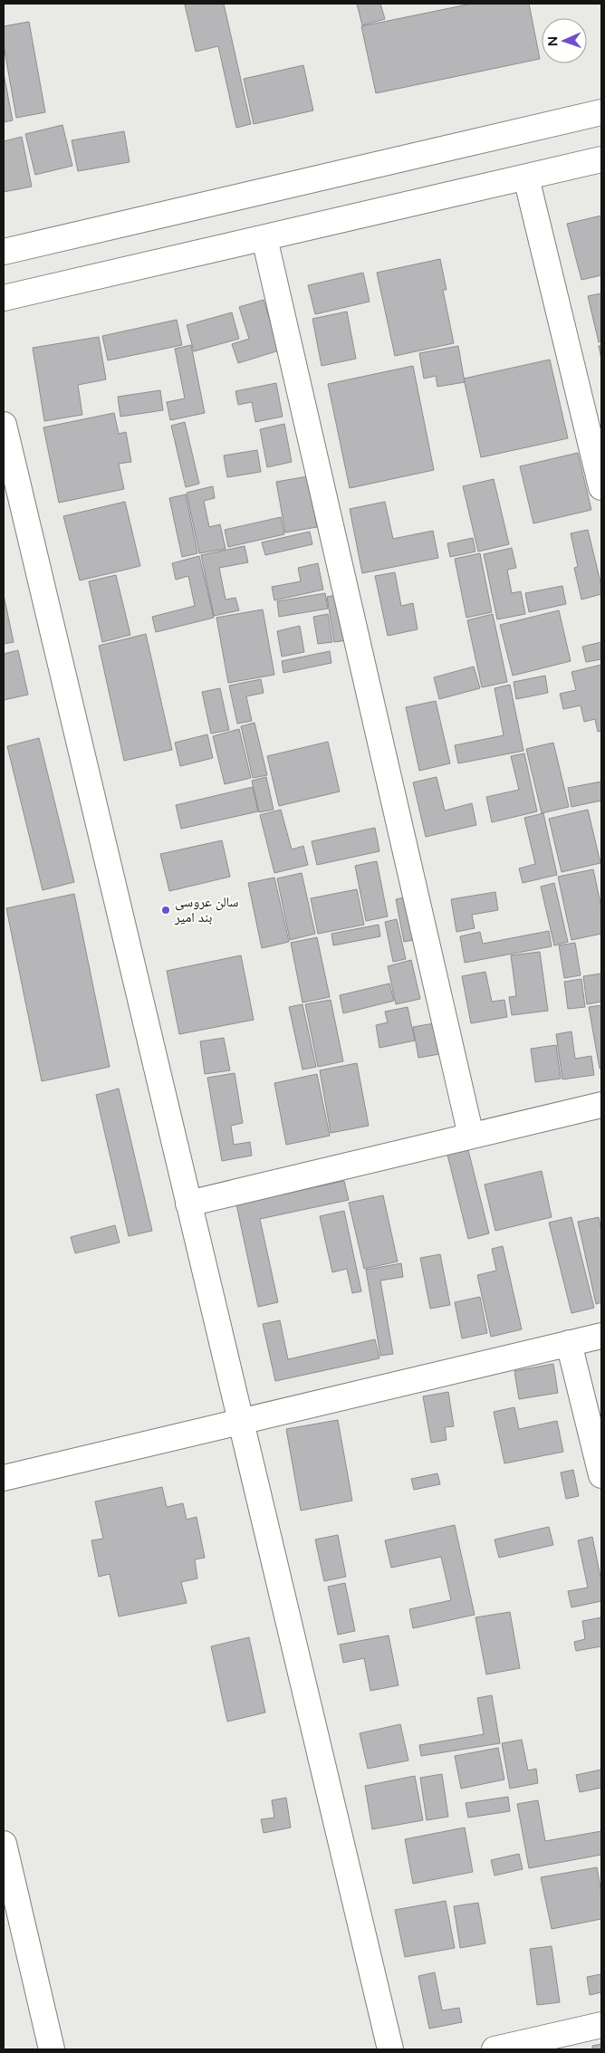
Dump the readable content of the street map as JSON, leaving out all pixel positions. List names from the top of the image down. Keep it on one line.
{"places":["سالن عروسی بند امیر"],"north":"left"}
